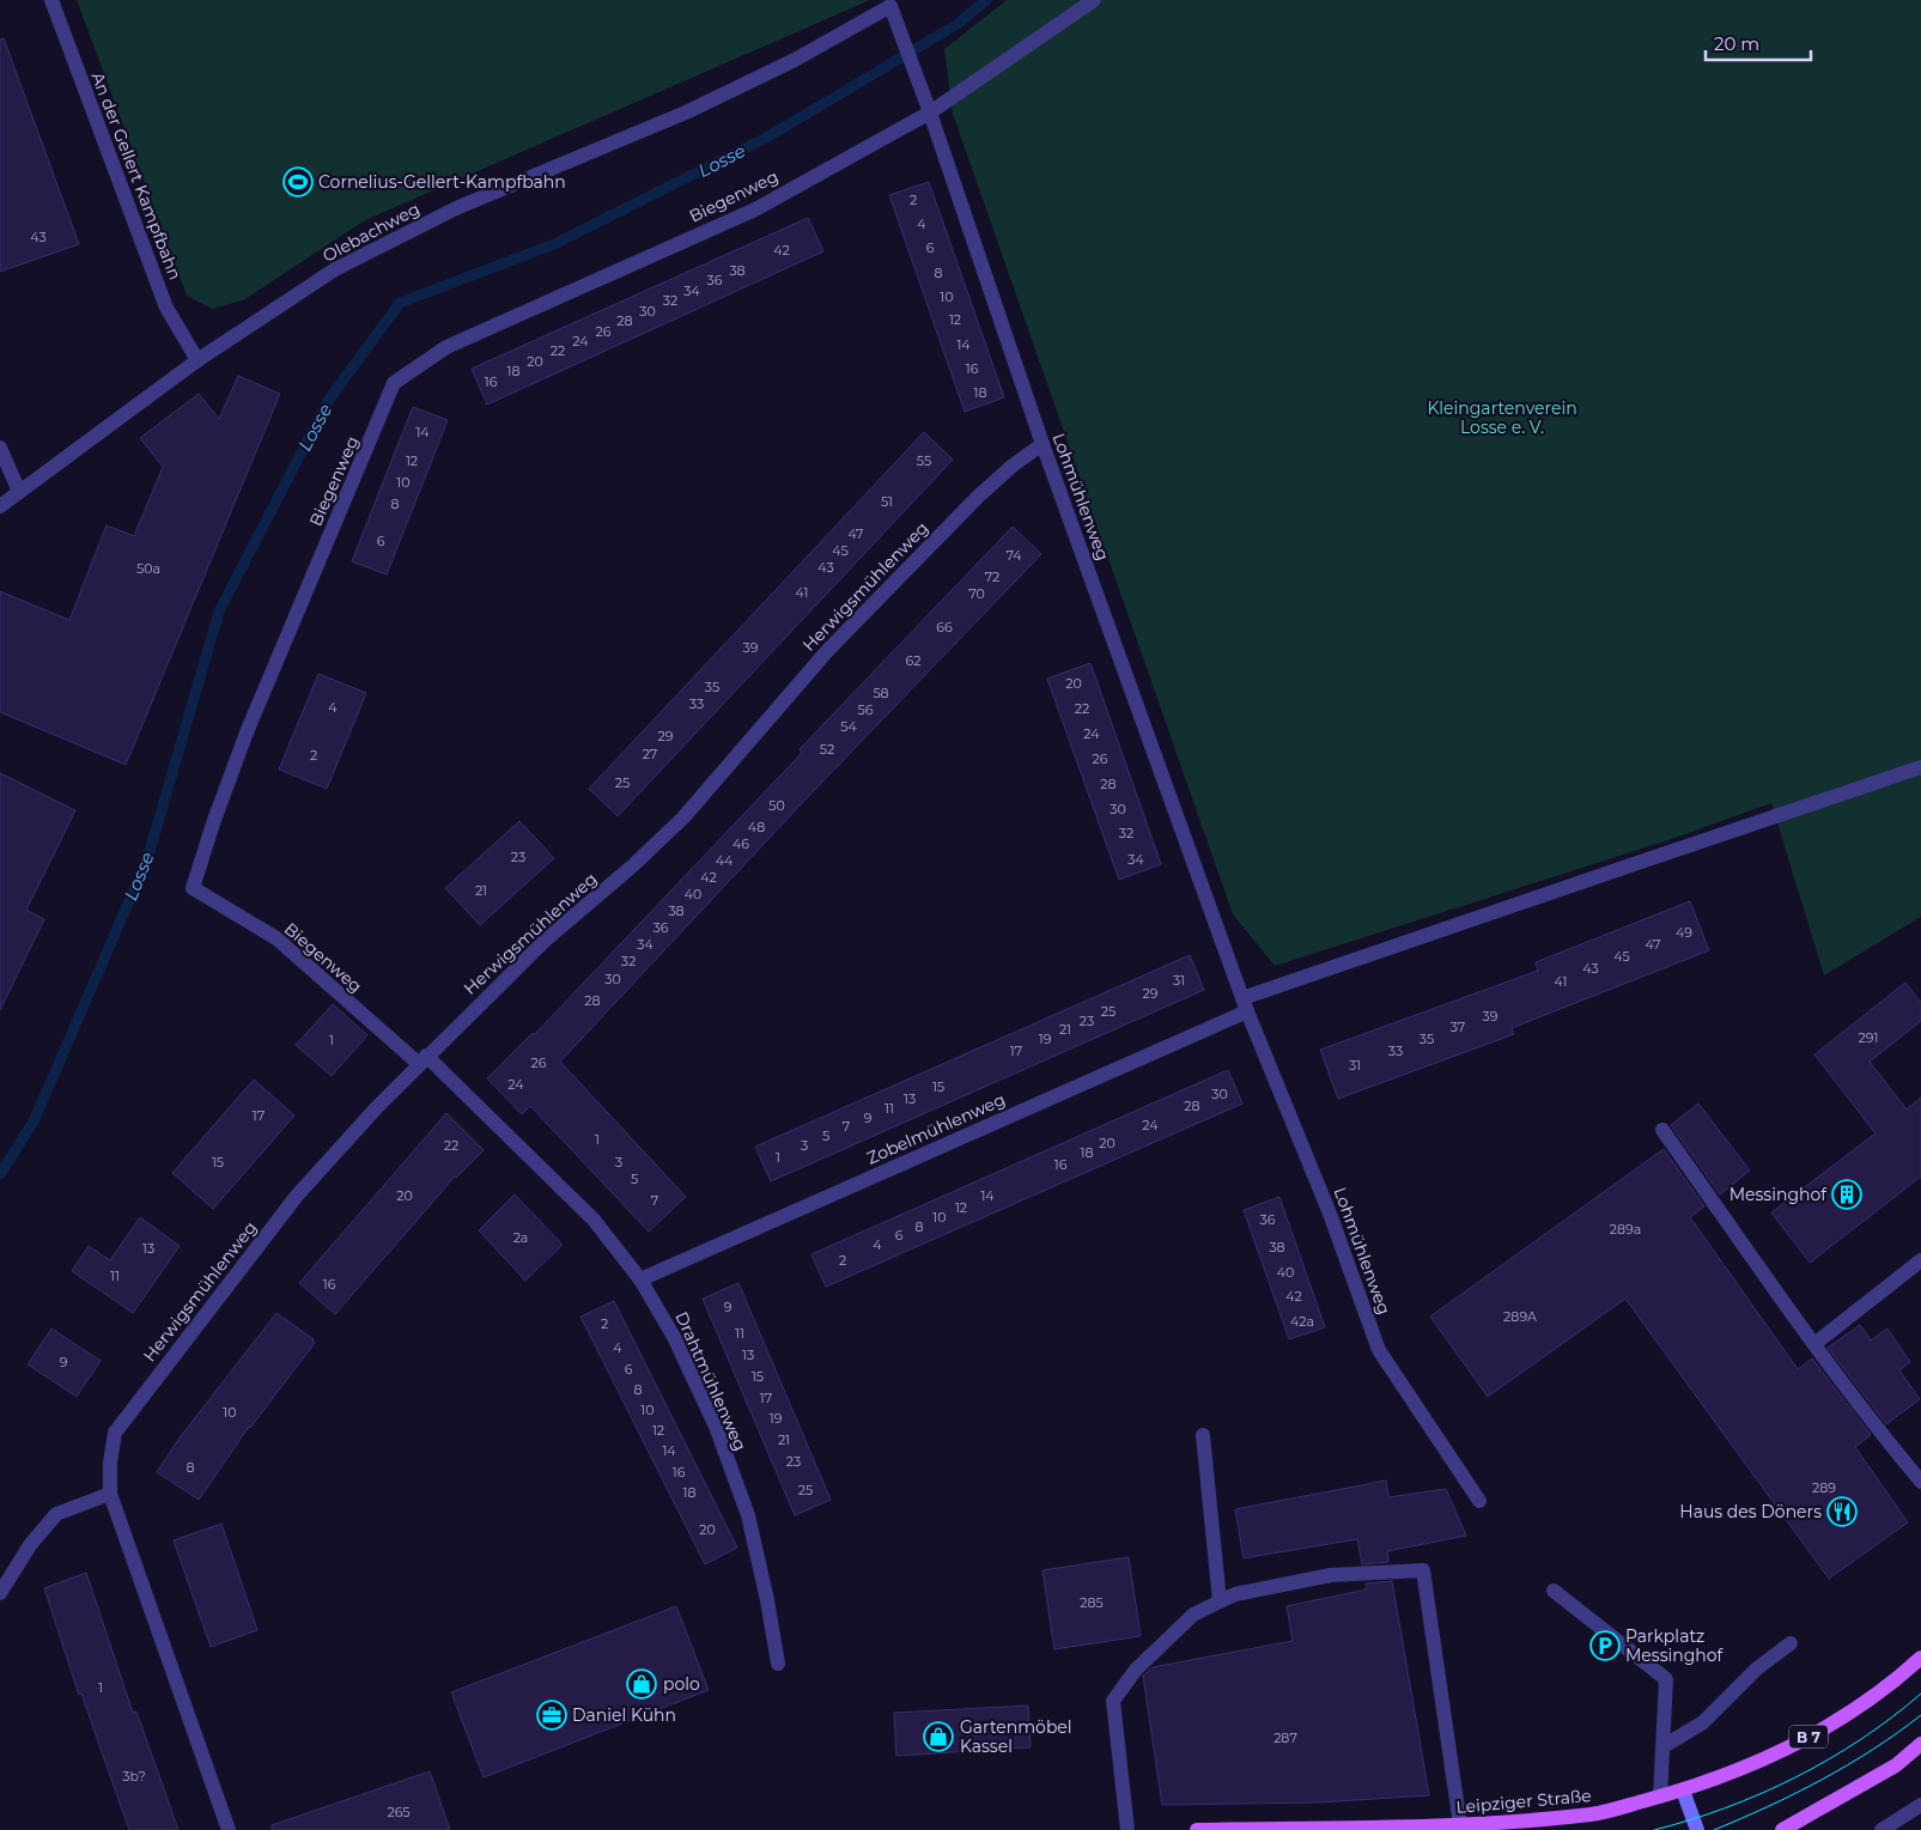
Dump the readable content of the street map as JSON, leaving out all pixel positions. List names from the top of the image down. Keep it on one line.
{"streets":{"main road":["B 7","Leipziger Straße"],"street":["An der Gellert Kampfbahn","Biegenweg","Olebachweg","Lohmühlenweg","Herwigsmühlenweg","Zobelmühlenweg","Drahtmühlenweg"]},"crossings":[["An der Gellert Kampfbahn","Olebachweg"],["Biegenweg","Lohmühlenweg"],["Biegenweg","Herwigsmühlenweg"],["Biegenweg","Drahtmühlenweg"],["Olebachweg","Lohmühlenweg"],["Lohmühlenweg","Herwigsmühlenweg"],["Lohmühlenweg","Zobelmühlenweg"],["Herwigsmühlenweg","Drahtmühlenweg"],["Zobelmühlenweg","Drahtmühlenweg"]],"water":["Losse"],"parks":["Kleingartenverein Losse e. V."],"places":{"sports":["Cornelius-Gellert-Kampfbahn"],"building":["Messinghof"],"restaurant":["Haus des Döners"],"parking":["Parkplatz Messinghof"],"shop":["polo","Gartenmöbel Kassel"],"office":["Daniel Kühn"]},"house_numbers":["2","4","43","6","42","38","8","36","34","10","32","30","12","28","26","24","14","22","20","16","18","16","18","14","12","55","10","51","8","47","6","45","74","43","50a","72","41","70","66","39","62","20","35","58","33","4","22","56","54","24","29","52","27","2","26","25","28","50","30","48","32","46","23","34","44","42","21","40","38","36","49","34","47","45","32","43","30","31","41","29","28","25","39","23","37","21","291","19","35","1","17","33","26","31","24","15","30","13","28","11","17","9","24","7","5","1","20","22","3","18","1","15","3","16","5","20","14","7","12","10","36","8","289a","6","2a","4","38","13","2","40","11","16","42","9","289A","42a","2","11","4","13","9","6","15","8","17","10","10","19","12","21","14","23","8","16","289","25","18","20","285","1","287","3b?","265"],"scale_bar":"20 m"}
